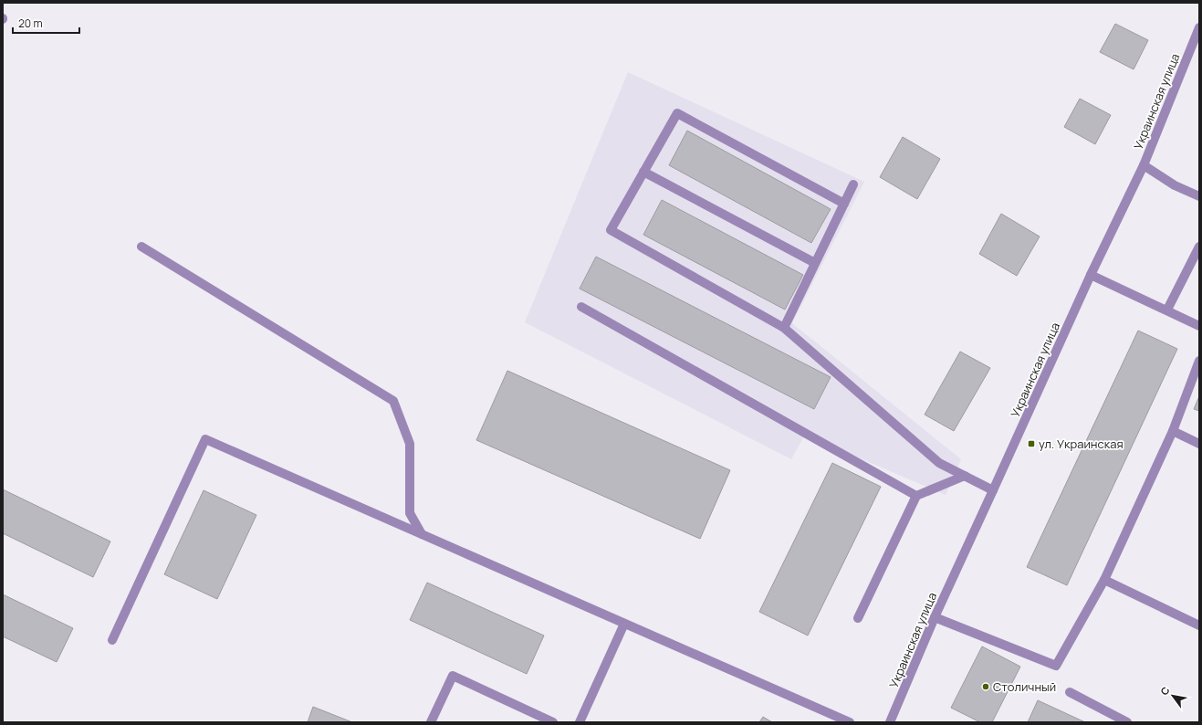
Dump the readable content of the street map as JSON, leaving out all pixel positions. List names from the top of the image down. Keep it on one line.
{"streets":{"street":["Украинская улица"]},"places":{"transit":["ул. Украинская"],"other":["Столичный"]},"scale_bar":"20 m","north":"top left"}
